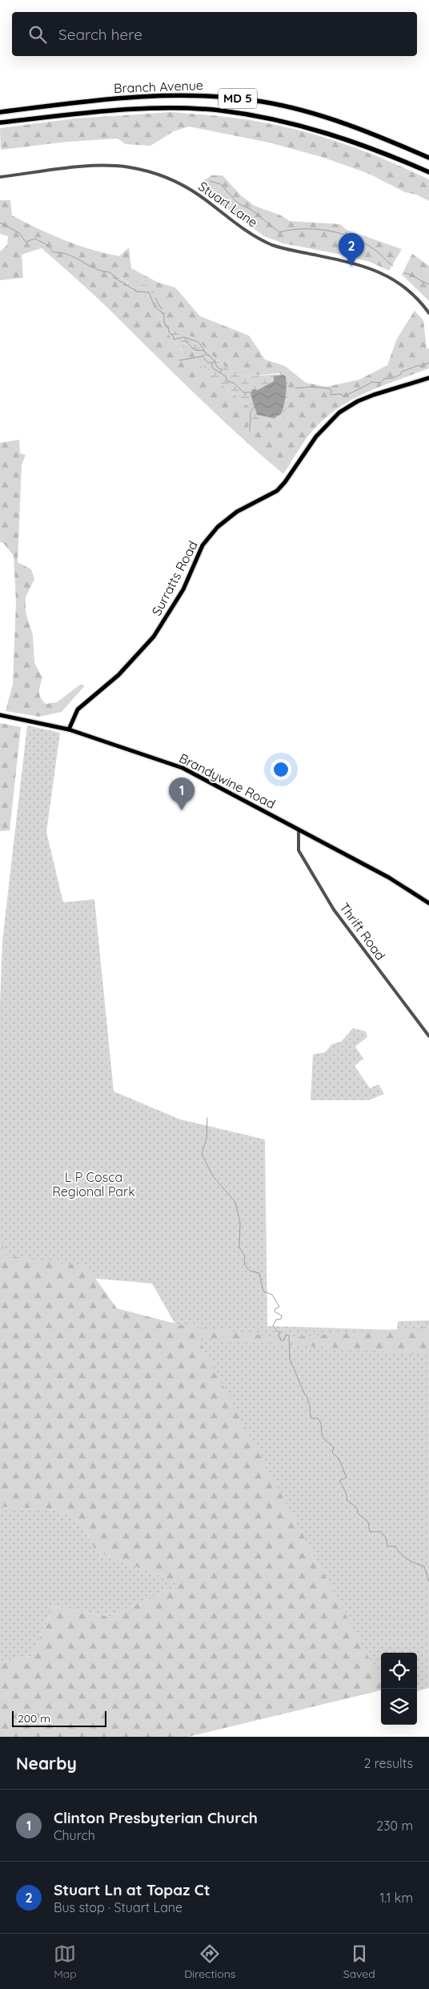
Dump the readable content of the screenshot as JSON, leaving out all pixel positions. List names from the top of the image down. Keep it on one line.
{"streets":{"highway":["Branch Avenue","MD 5"],"main road":["Surratts Road","Brandywine Road"],"street":["Stuart Lane","Thrift Road"]},"crossings":[["Surratts Road","Brandywine Road"],["Brandywine Road","Thrift Road"]],"parks":["L P Cosca Regional Park"],"scale_bar":"200 m","page":{"search":"Search here","pins":["2","1"],"scale":"200 m","heading":["Nearby","2 results"],"list":[{"mark":"1","name":"Clinton Presbyterian Church","note":"Church","value":"230 m"},{"mark":"2","name":"Stuart Ln at Topaz Ct","note":"Bus stop · Stuart Lane","value":"1.1 km"}],"nav":["Map","Directions","Saved"]}}
